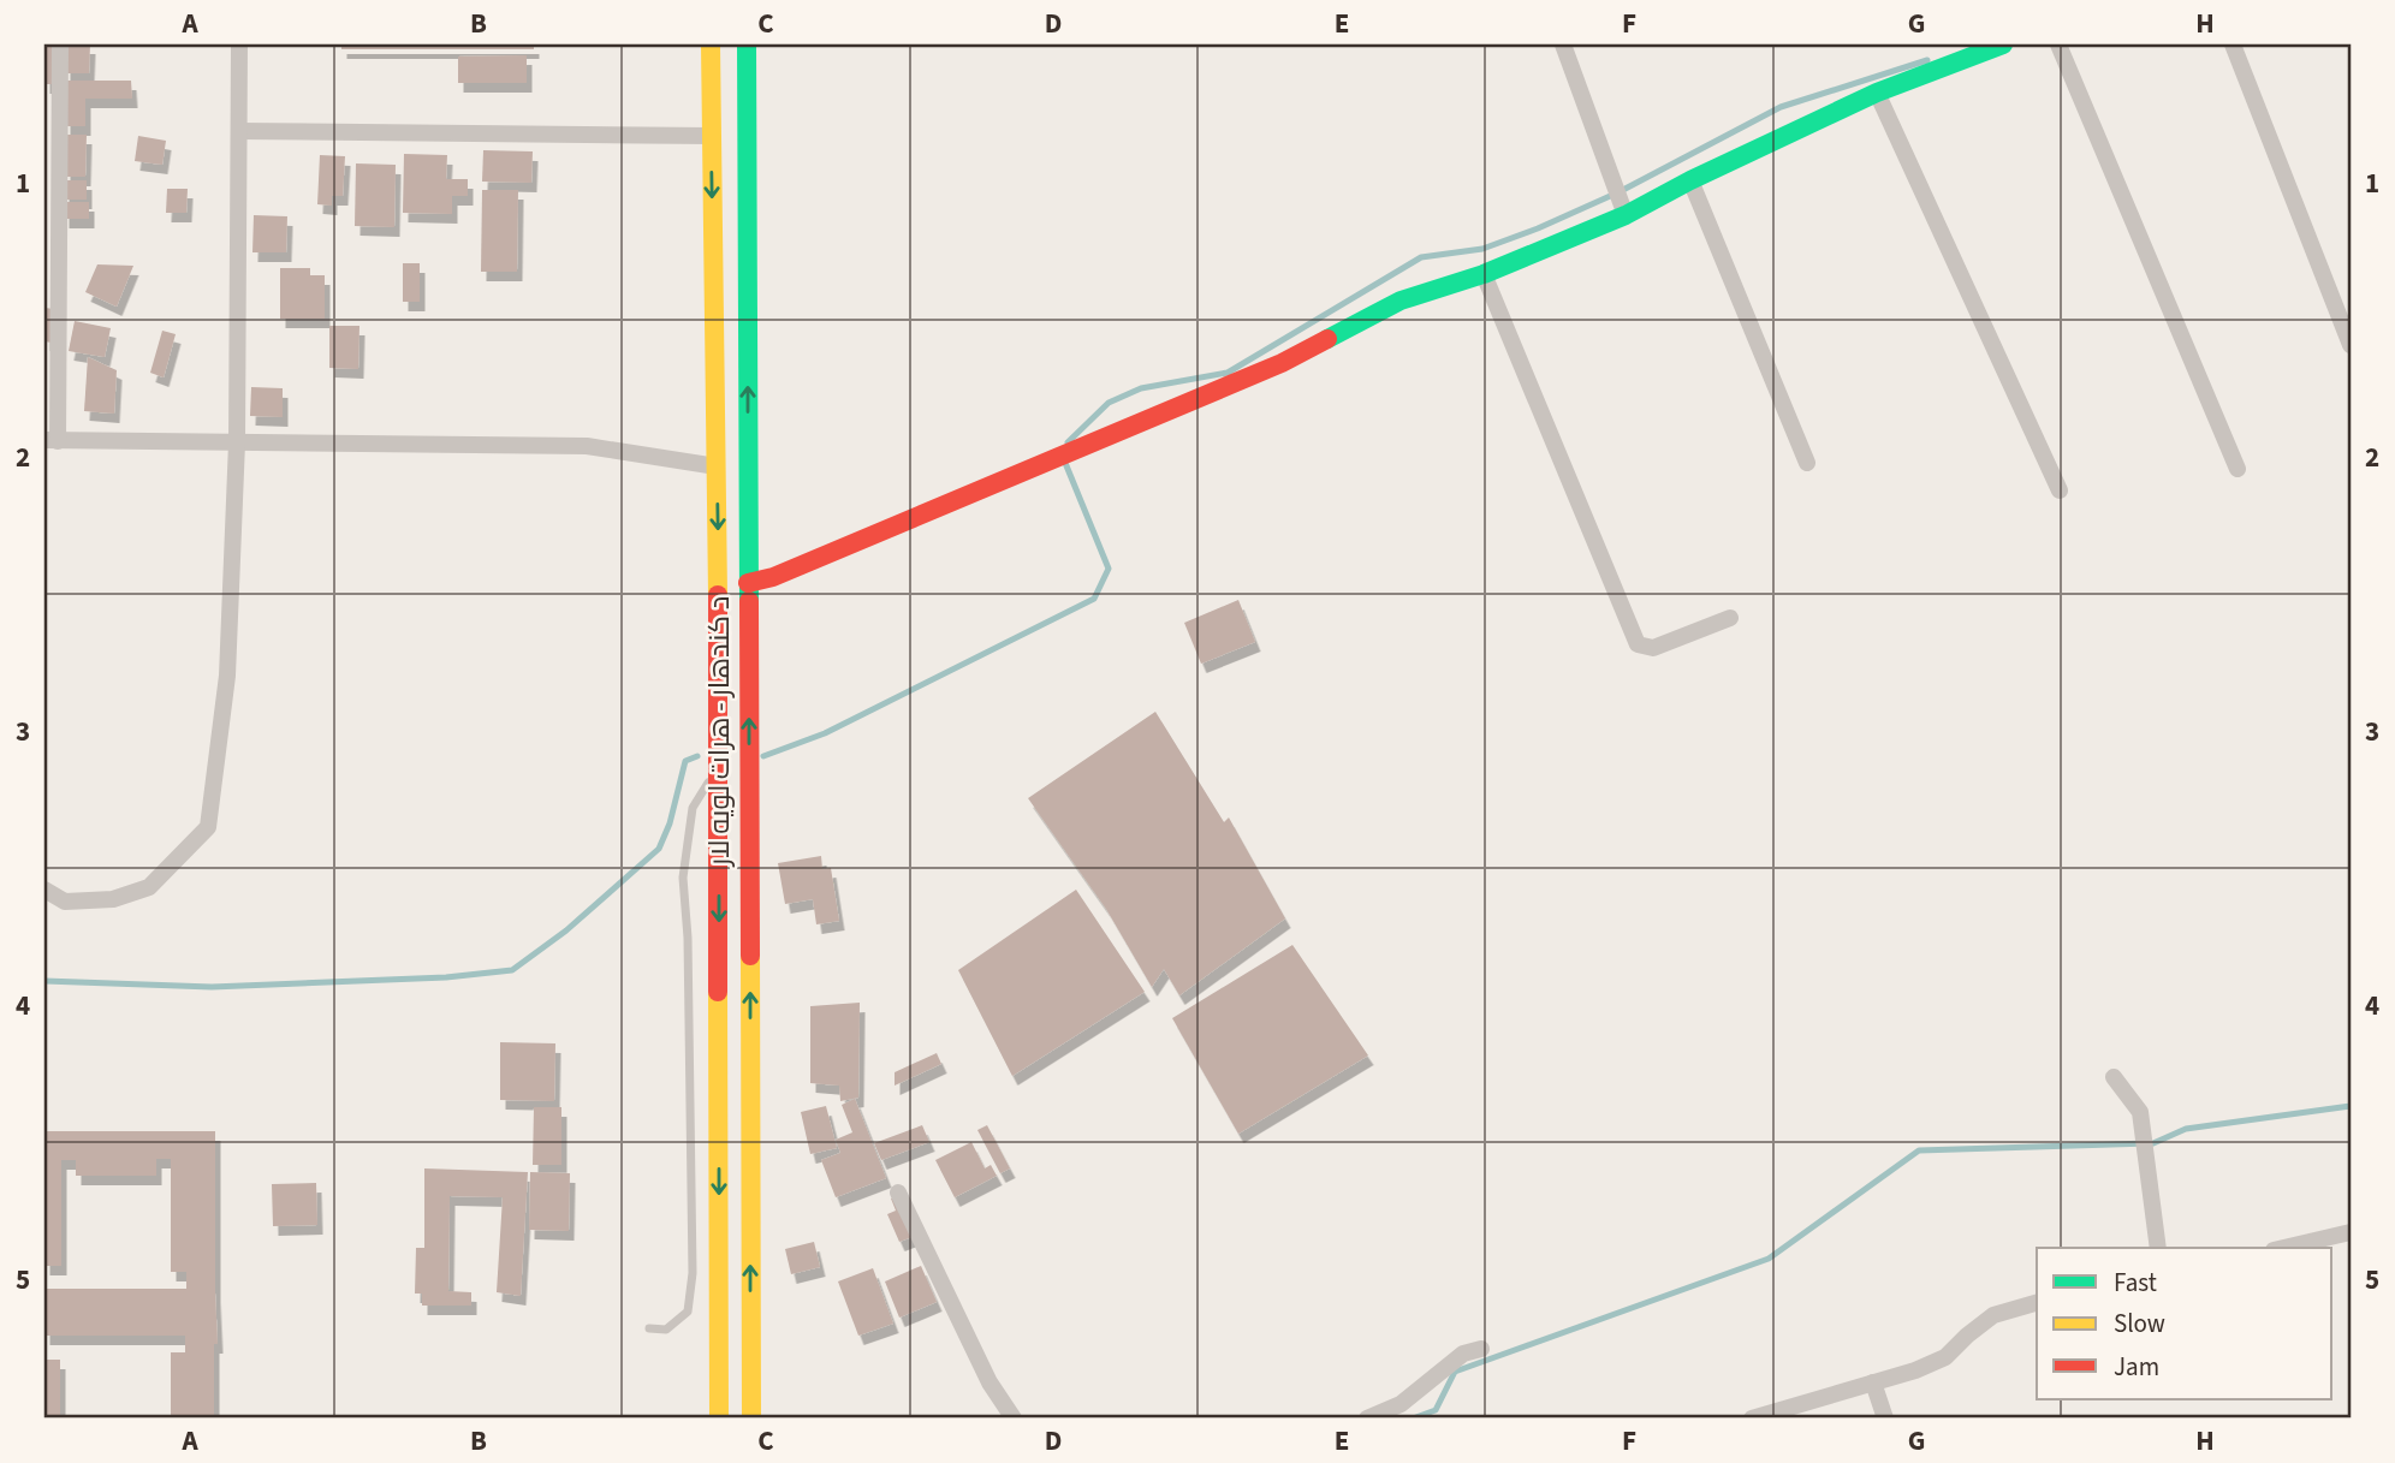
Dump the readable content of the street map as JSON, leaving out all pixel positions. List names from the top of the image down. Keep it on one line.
{"streets":{"main road":["د کندهار - هرات لويه لار"]},"legend":["Fast","Slow","Jam"],"grid":{"columns":["A","B","C","D","E","F","G","H"],"rows":["1","2","3","4","5"]}}
